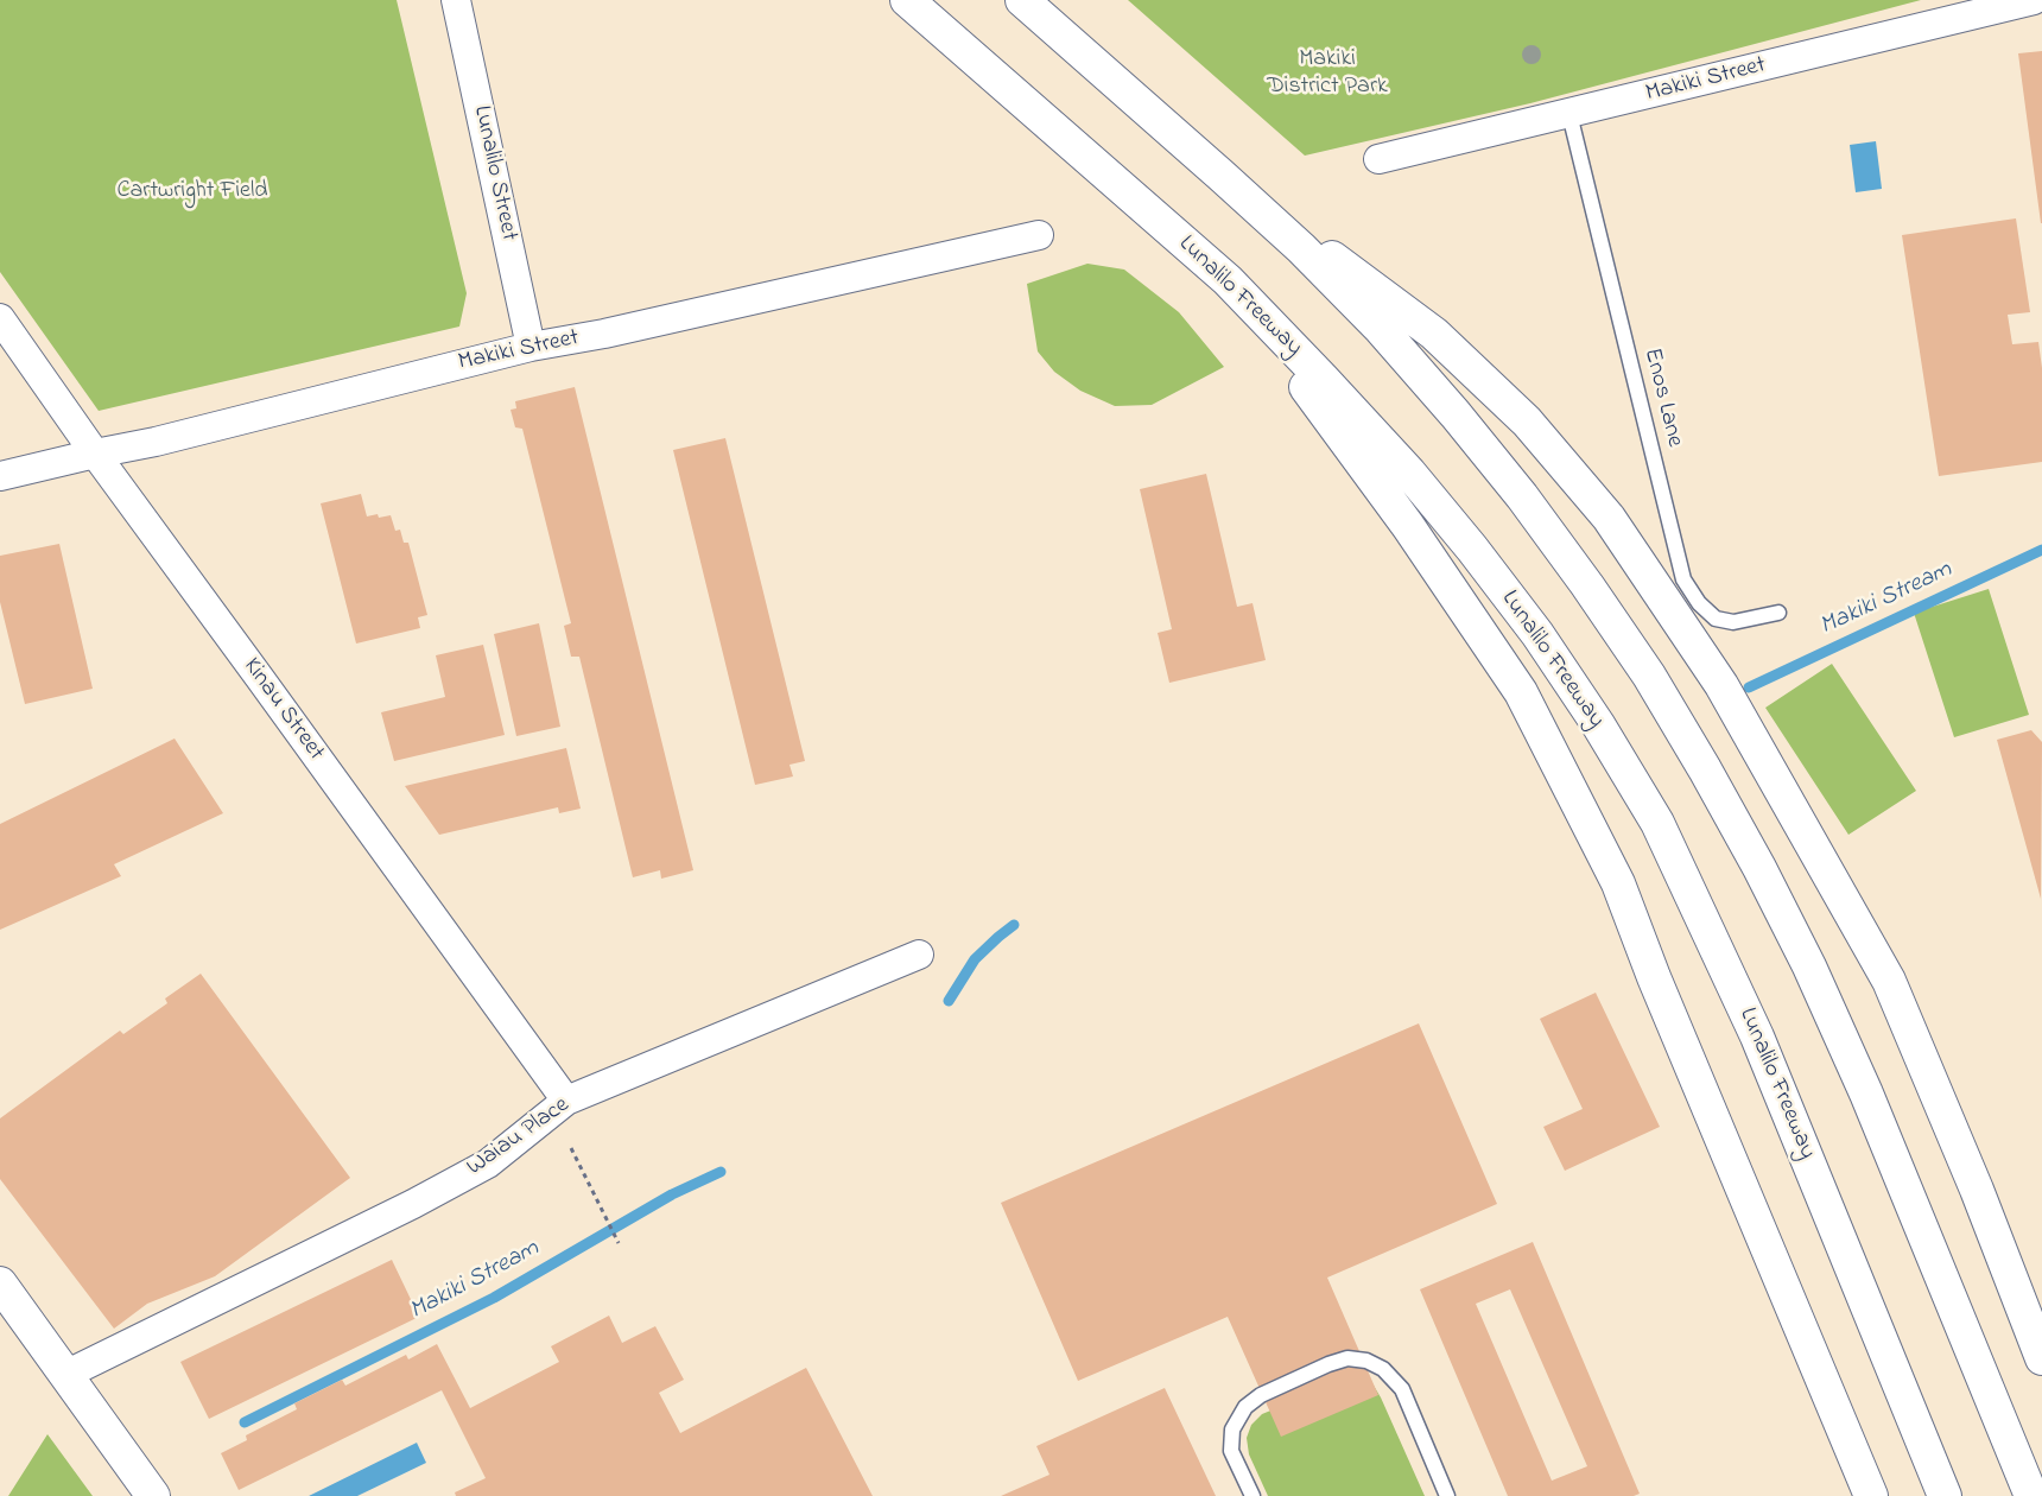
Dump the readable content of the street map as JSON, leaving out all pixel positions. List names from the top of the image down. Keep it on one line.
{"streets":{"main road":["Lunalilo Freeway"],"street":["Makiki Street","Lunalilo Street","Kinau Street","Waiau Place"],"lane":["Enos Lane"]},"crossings":[["Makiki Street","Lunalilo Street"],["Makiki Street","Enos Lane"],["Makiki Street","Kinau Street"],["Kinau Street","Waiau Place"]],"water":["Makiki Stream"],"parks":["Makiki District Park","Cartwright Field"]}
